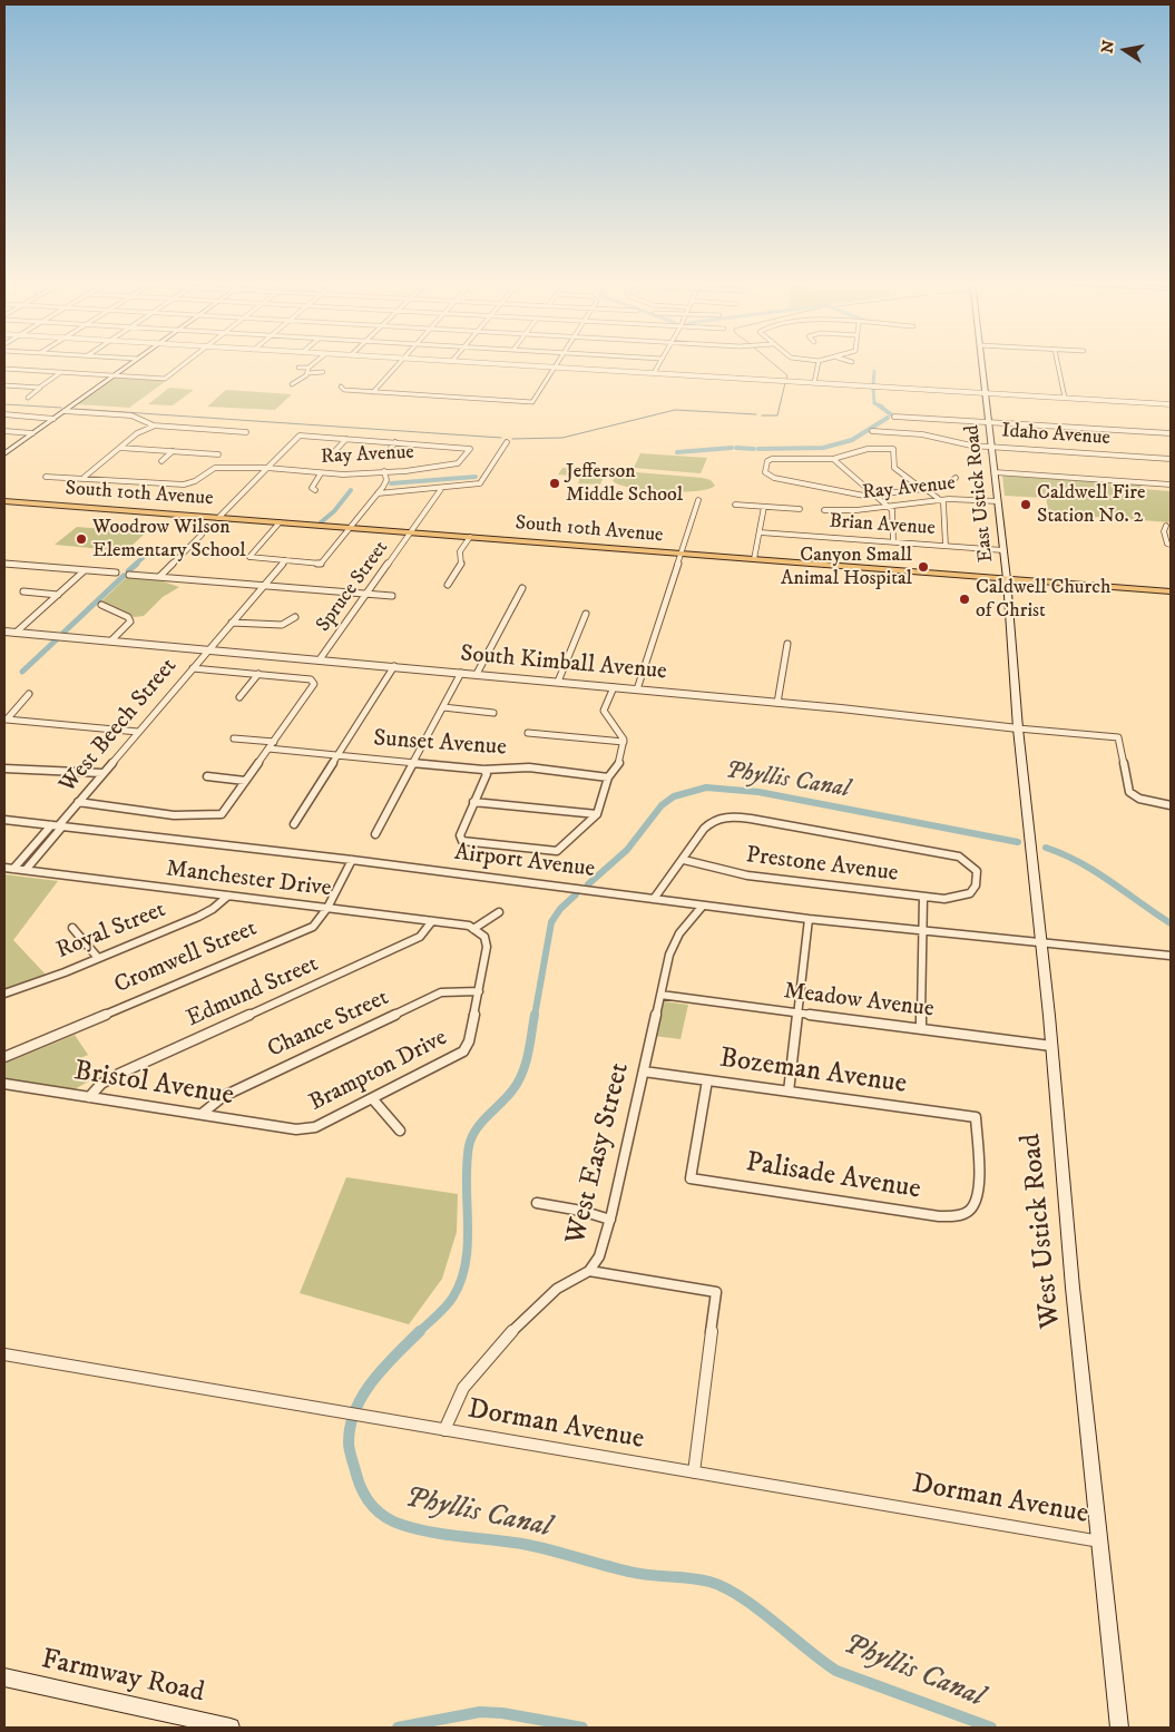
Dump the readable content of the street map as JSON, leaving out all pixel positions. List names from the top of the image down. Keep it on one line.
{"streets":{"main road":["East Ustick Road","South 10th Avenue","West Ustick Road","Farmway Road"],"street":["Idaho Avenue","Ray Avenue","Brian Avenue","Spruce Street","South Kimball Avenue","West Beech Street","Sunset Avenue","Airport Avenue","Prestone Avenue","Manchester Drive","Royal Street","Cromwell Street","Edmund Street","Meadow Avenue","Chance Street","Brampton Drive","Bozeman Avenue","Bristol Avenue","West Easy Street","Palisade Avenue","Dorman Avenue"]},"crossings":[["Idaho Avenue","East Ustick Road"],["Ray Avenue","East Ustick Road"],["East Ustick Road","South 10th Avenue"],["East Ustick Road","Brian Avenue"],["East Ustick Road","South Kimball Avenue"],["East Ustick Road","West Ustick Road"],["South 10th Avenue","Spruce Street"],["Spruce Street","South Kimball Avenue"],["South Kimball Avenue","West Beech Street"],["South Kimball Avenue","West Ustick Road"],["West Beech Street","Airport Avenue"],["West Beech Street","Manchester Drive"],["Airport Avenue","Cromwell Street"],["Airport Avenue","West Easy Street"],["Airport Avenue","West Ustick Road"],["Manchester Drive","Royal Street"],["Manchester Drive","Cromwell Street"],["Manchester Drive","Edmund Street"],["Manchester Drive","Brampton Drive"],["Edmund Street","Bristol Avenue"],["Meadow Avenue","West Easy Street"],["Meadow Avenue","West Ustick Road"],["Chance Street","Brampton Drive"],["Chance Street","Bristol Avenue"],["Brampton Drive","Bristol Avenue"],["Bozeman Avenue","West Easy Street"],["Bozeman Avenue","Palisade Avenue"],["West Easy Street","Dorman Avenue"],["West Ustick Road","Dorman Avenue"]],"water":["Phyllis Canal"],"places":["Jefferson Middle School","Caldwell Fire Station No. 2","Woodrow Wilson Elementary School","Canyon Small Animal Hospital","Caldwell Church of Christ"],"north":"left"}
